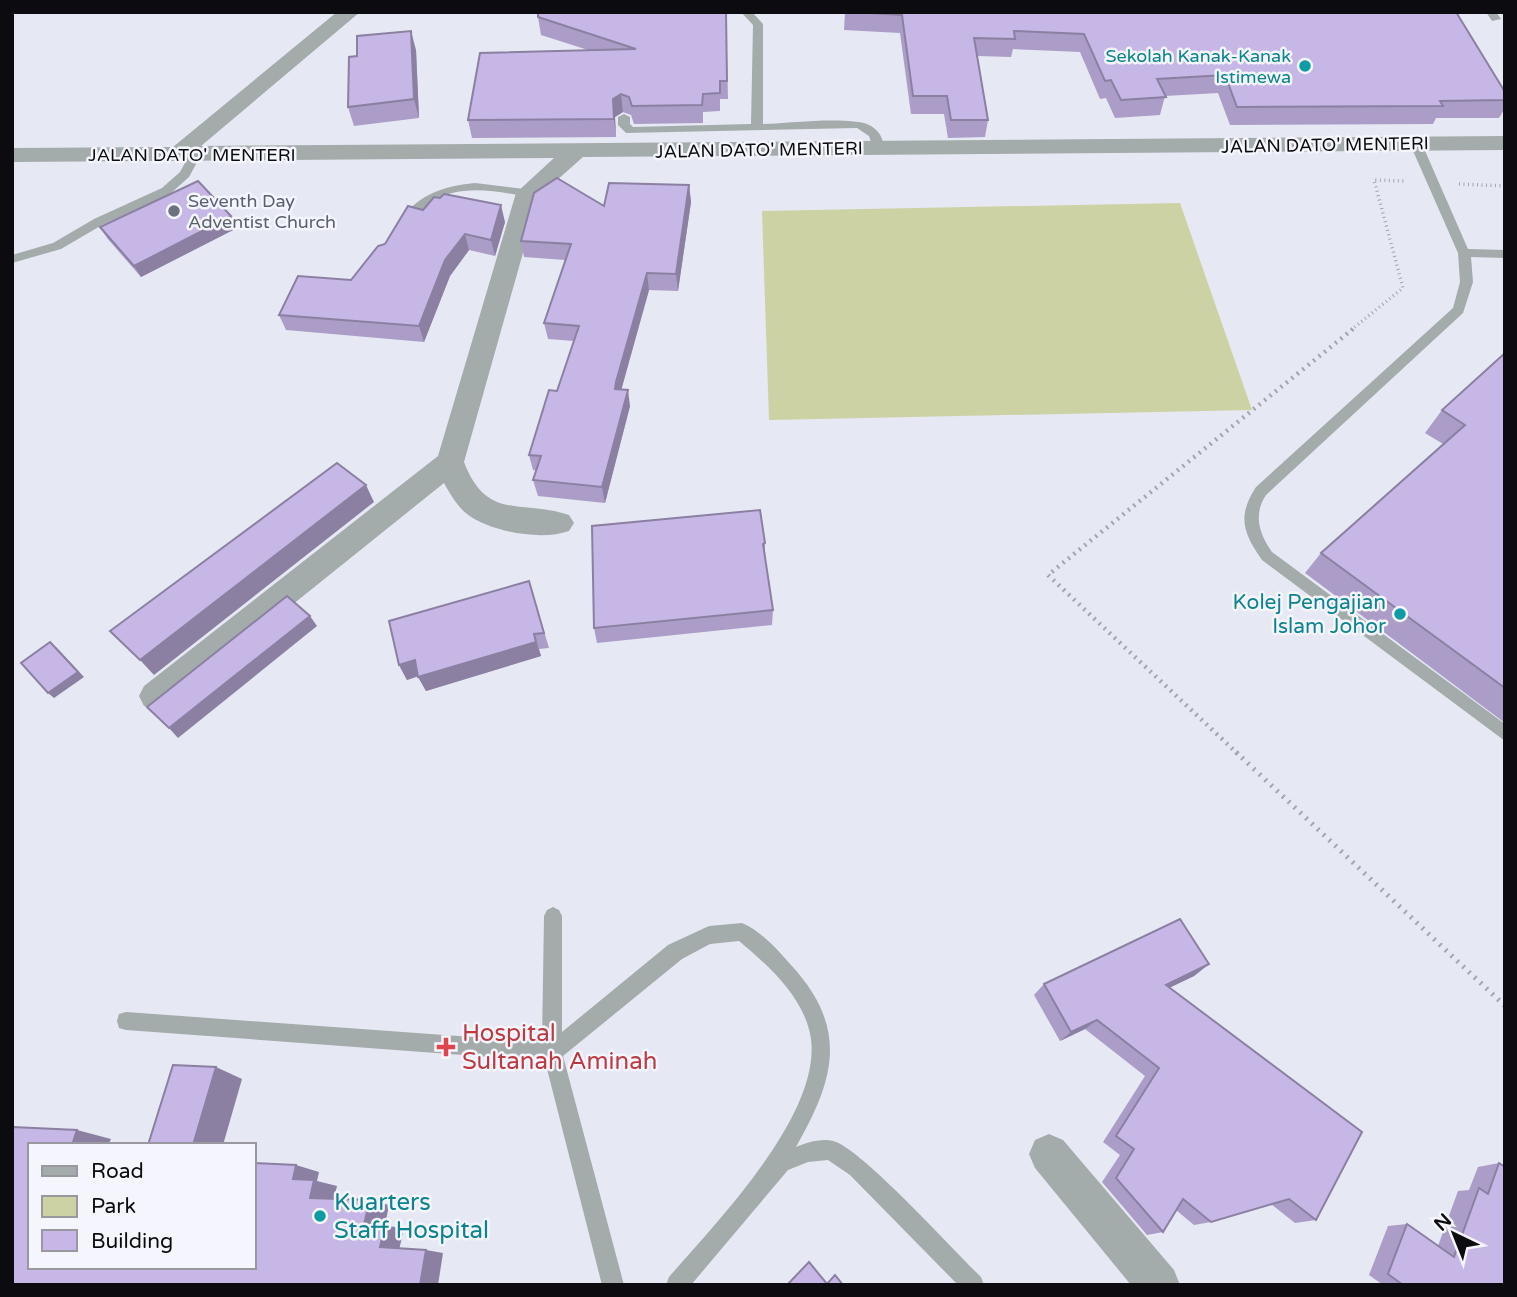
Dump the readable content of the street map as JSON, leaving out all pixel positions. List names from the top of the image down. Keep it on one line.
{"streets":{"street":["JALAN DATO' MENTERI"]},"places":{"other":["Sekolah Kanak-Kanak Istimewa","Seventh Day Adventist Church","Kolej Pengajian Islam Johor","Kuarters Staff Hospital"],"health":["Hospital Sultanah Aminah"]},"legend":["Road","Park","Building"],"north":"top left"}
